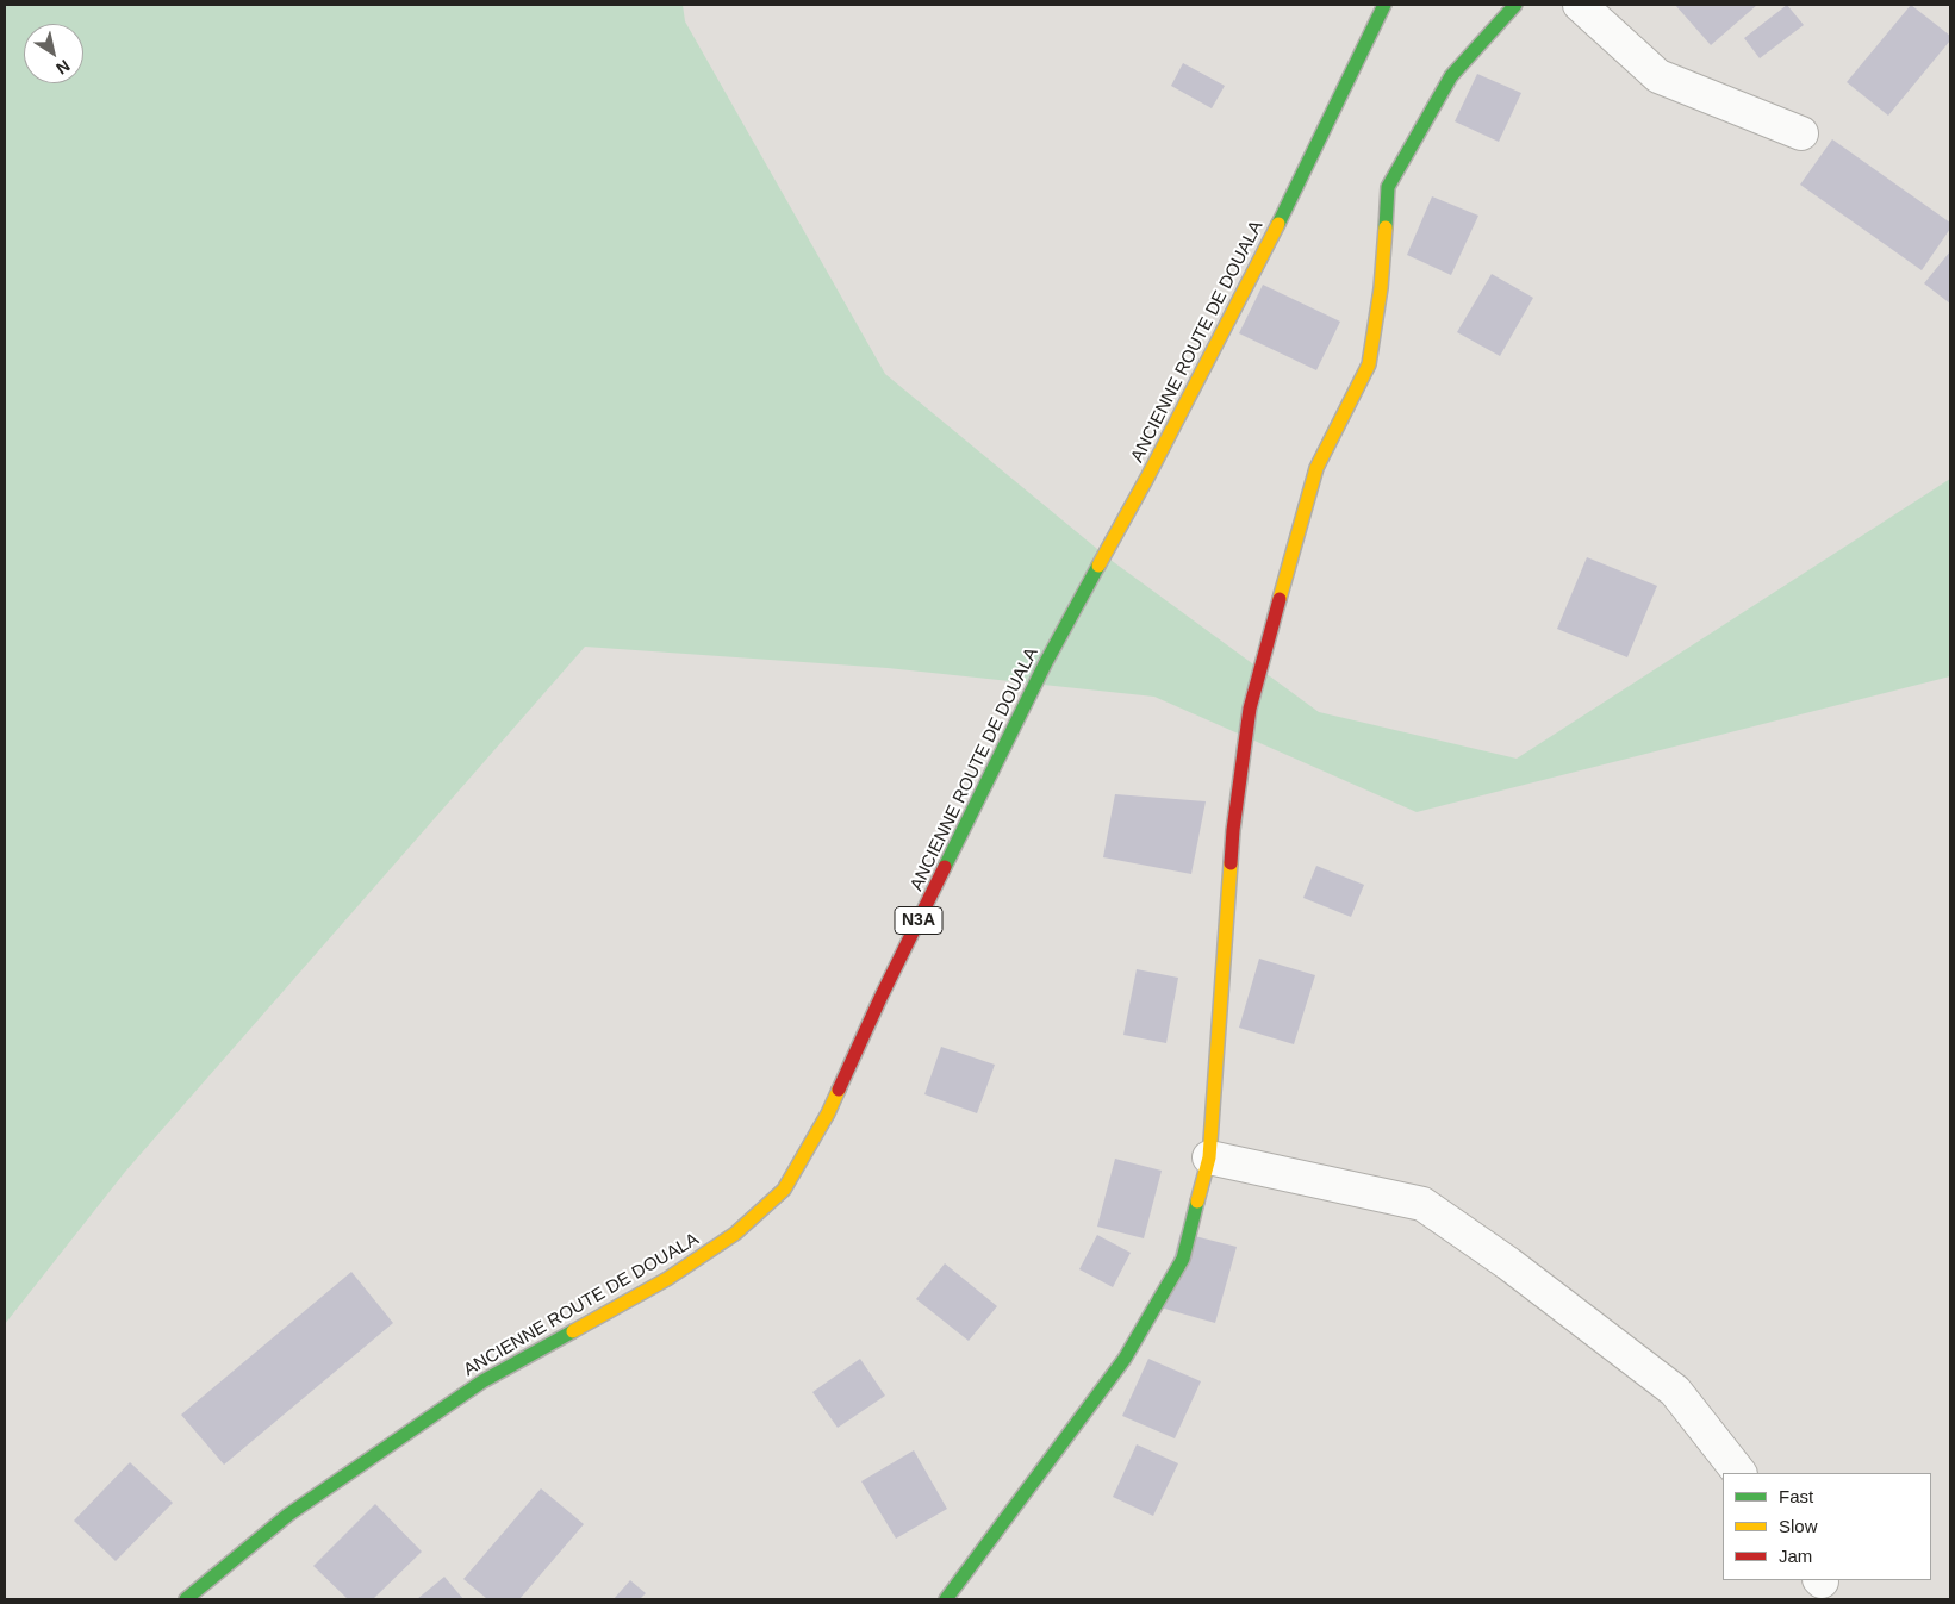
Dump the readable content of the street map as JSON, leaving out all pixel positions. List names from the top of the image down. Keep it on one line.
{"streets":{"main road":["ANCIENNE ROUTE DE DOUALA","N3A"]},"legend":["Fast","Slow","Jam"],"north":"bottom right"}
